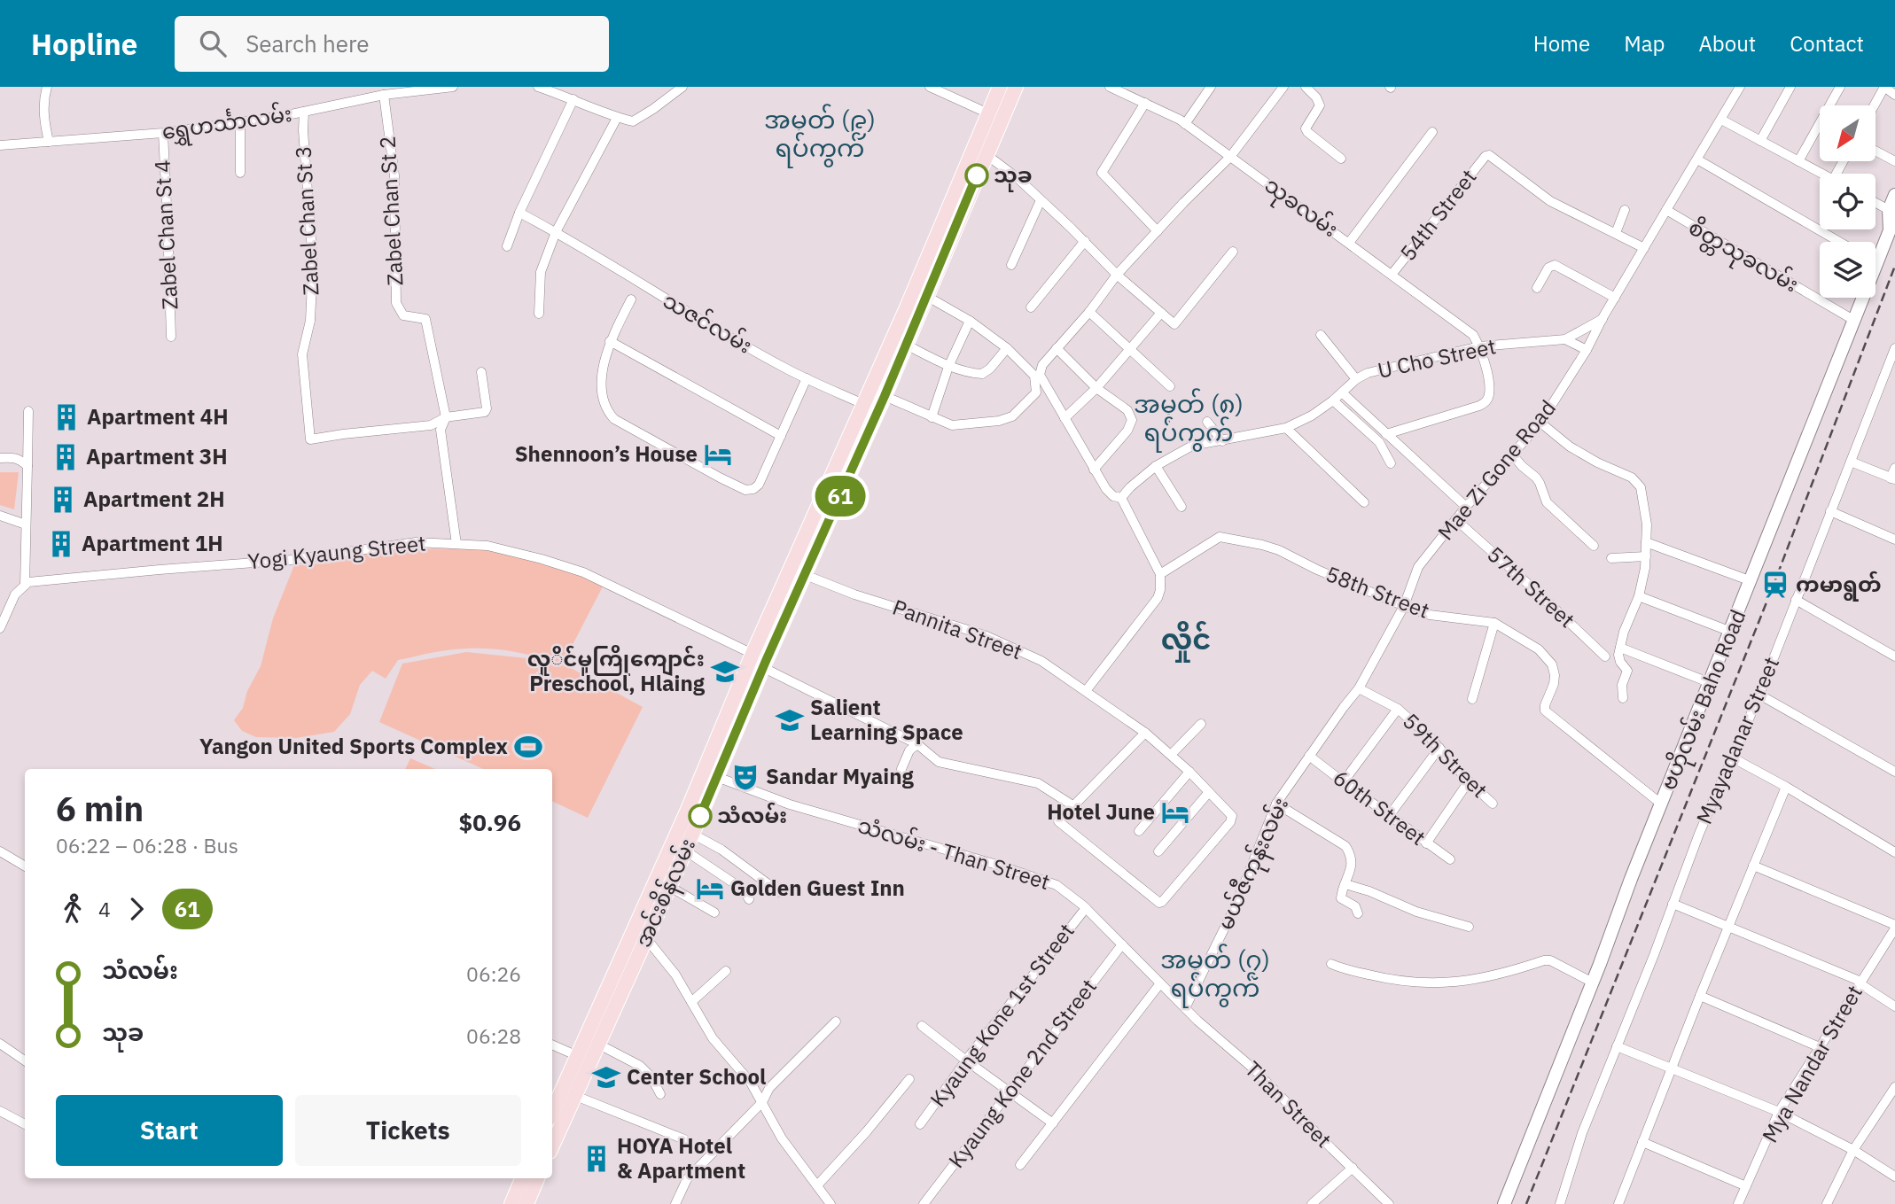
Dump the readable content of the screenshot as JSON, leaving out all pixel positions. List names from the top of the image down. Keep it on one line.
{"streets":{"main road":["ဗဟိုလမ်း Baho Road","အင်းစိန်လမ်း"],"street":["ရွှေဟင်္သာလမ်း","သုခလမ်း","Zabel Chan St 2","54th Street","Zabel Chan St 3","Zabel Chan St 4","စိတ္တသုခလမ်း","သဇင်လမ်း","U Cho Street","Mae Zi Gone Road","Yogi Kyaung Street","57th Street","58th Street","Pannita Street","Myayadanar Street","59th Street","60th Street","သံလမ်း - Than Street","မယ်ဇီကုန်းလမ်း","Kyaung Kone 1st Street","Mya Nandar Street","Kyaung Kone 2nd Street","Than Street"]},"crossings":[["ရွှေဟင်္သာလမ်း","Zabel Chan St 2"],["ရွှေဟင်္သာလမ်း","Zabel Chan St 3"],["ရွှေဟင်္သာလမ်း","Zabel Chan St 4"],["သုခလမ်း","54th Street"],["သုခလမ်း","U Cho Street"],["Zabel Chan St 2","Zabel Chan St 3"],["စိတ္တသုခလမ်း","Mae Zi Gone Road"],["စိတ္တသုခလမ်း","ဗဟိုလမ်း Baho Road"],["သဇင်လမ်း","အင်းစိန်လမ်း"],["U Cho Street","Mae Zi Gone Road"],["Mae Zi Gone Road","57th Street"],["Mae Zi Gone Road","58th Street"],["Mae Zi Gone Road","59th Street"],["Mae Zi Gone Road","60th Street"],["Mae Zi Gone Road","မယ်ဇီကုန်းလမ်း"],["58th Street","ဗဟိုလမ်း Baho Road"],["Pannita Street","အင်းစိန်လမ်း"],["59th Street","60th Street"],["60th Street","မယ်ဇီကုန်းလမ်း"],["သံလမ်း - Than Street","မယ်ဇီကုန်းလမ်း"],["သံလမ်း - Than Street","အင်းစိန်လမ်း"],["သံလမ်း - Than Street","Kyaung Kone 1st Street"],["သံလမ်း - Than Street","Kyaung Kone 2nd Street"],["သံလမ်း - Than Street","Than Street"],["မယ်ဇီကုန်းလမ်း","Than Street"]],"districts":["အမှတ် (၉) ရပ်ကွက်","အမှတ် (၈) ရပ်ကွက်","လှိုင်","အမှတ် (၇) ရပ်ကွက်"],"places":{"other":["သုခ","သံလမ်း"],"building":["Apartment 4H","Apartment 3H","Apartment 2H","Apartment 1H","HOYA Hotel & Apartment"],"hotel":["Shennoon’s House","Hotel June","Golden Guest Inn"],"station":["ကမာရွတ်"],"school or university":["လှုိင်မူကြိုကျောင်း Preschool, Hlaing","Salient Learning Space","Center School"],"sports":["Yangon United Sports Complex"],"theatre":["Sandar Myaing"]},"lines":["bus line 61"],"north":"bottom left","page":{"header":"Hopline","search":"Search here","nav":["Home","Map","About","Contact"],"on_map":"61","heading":["6 min","06:22 – 06:28 · Bus","$0.96"],"legs":["4","61"],"list":[{"name":"သံလမ်း","value":"06:26"},{"name":"သုခ","value":"06:28"}],"buttons":["Start","Tickets"]}}
